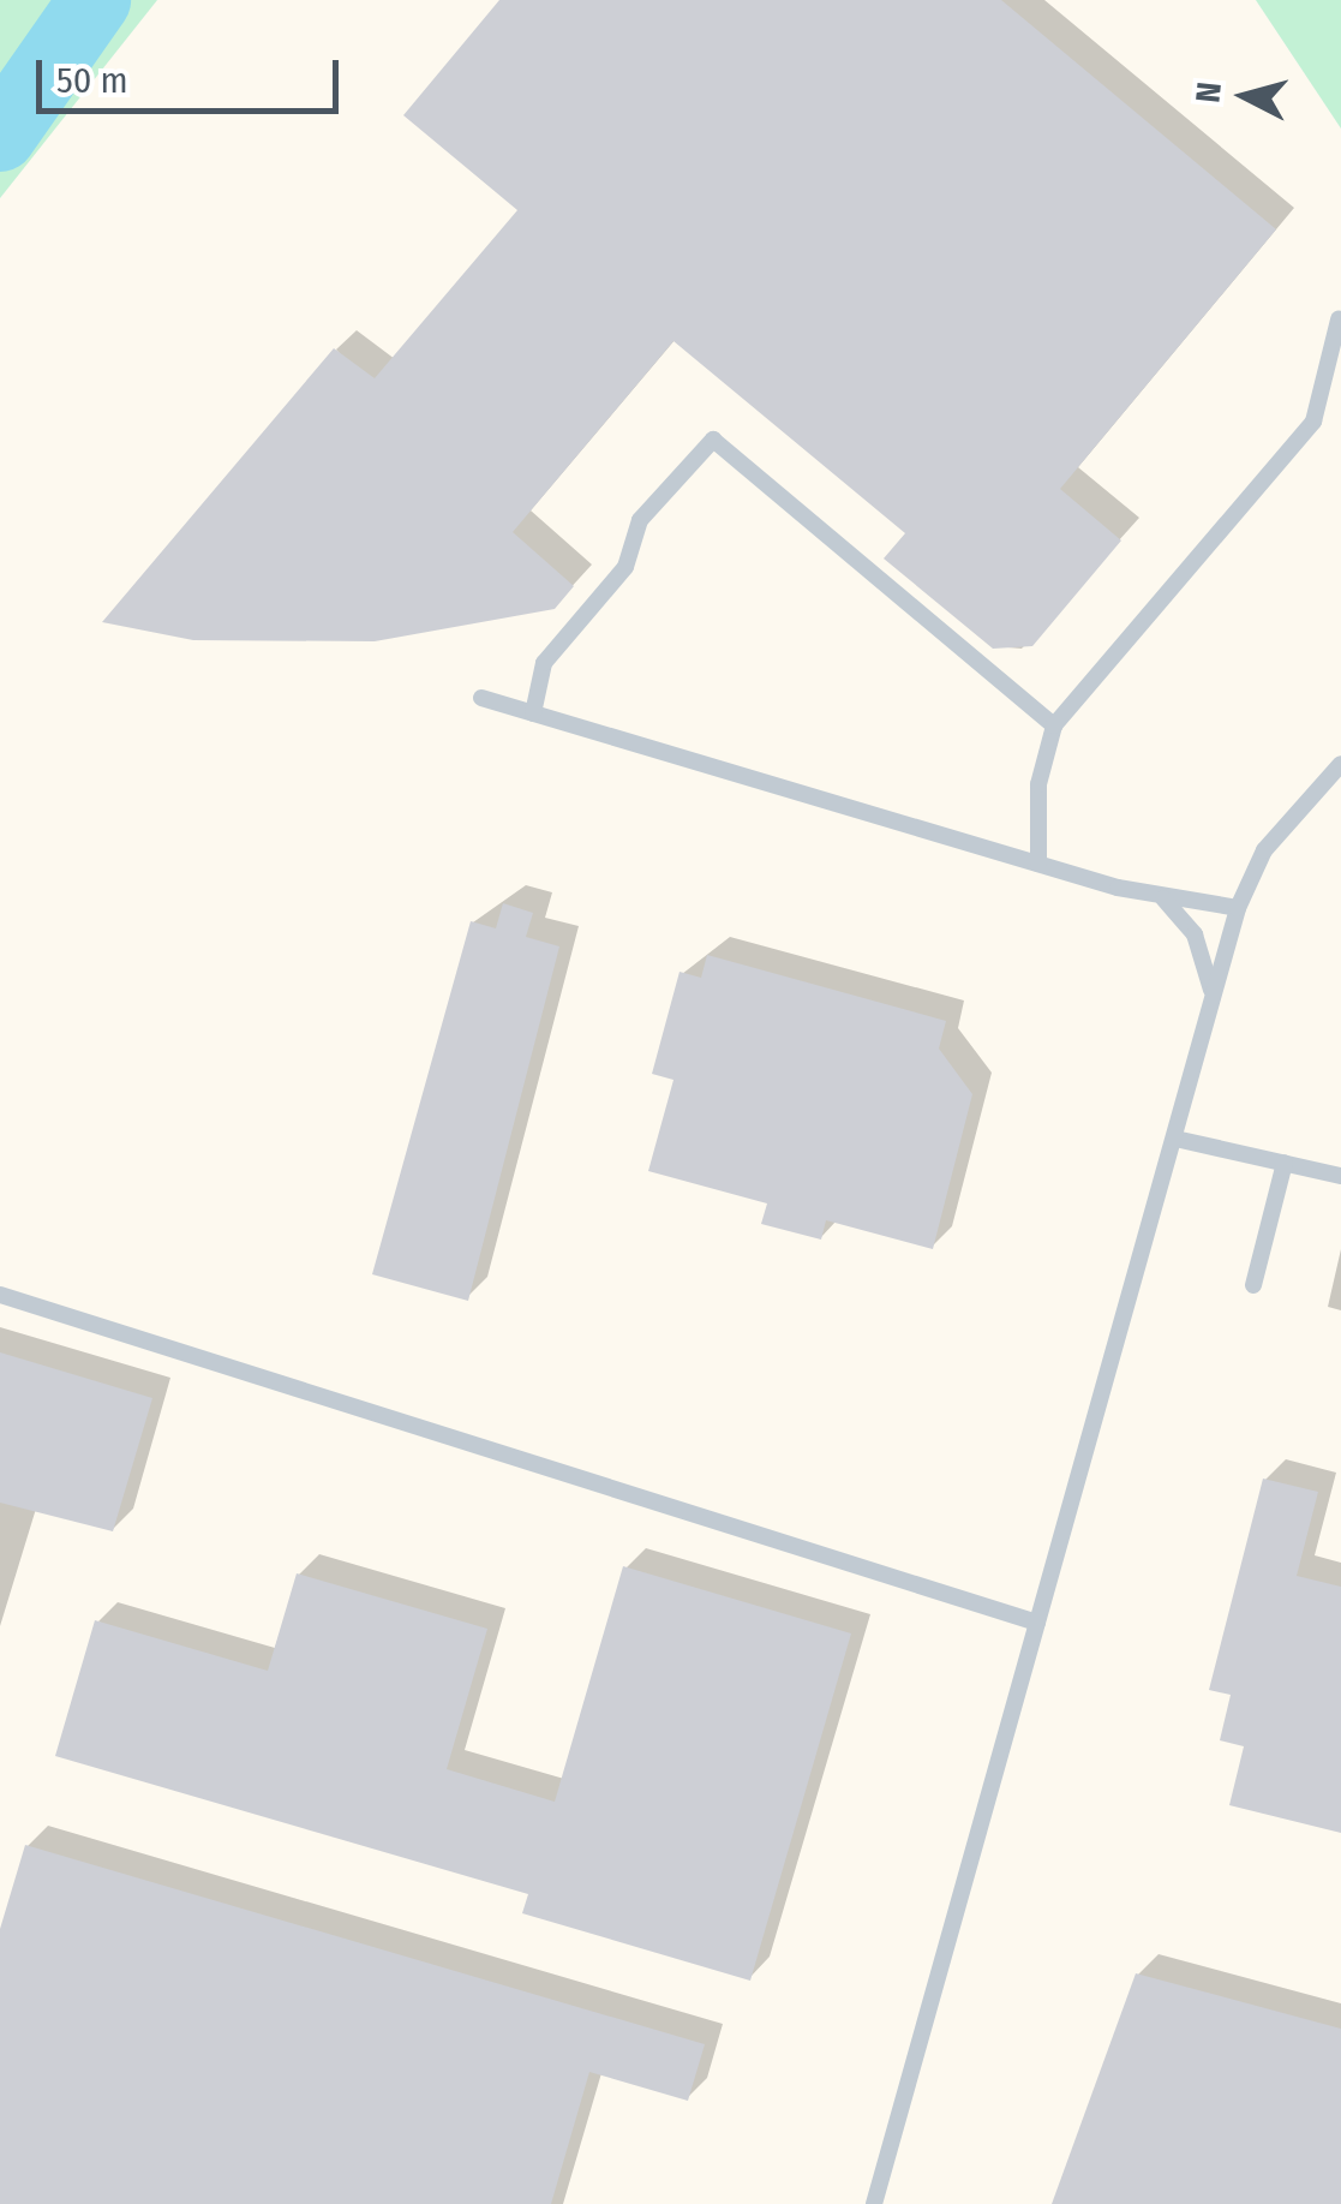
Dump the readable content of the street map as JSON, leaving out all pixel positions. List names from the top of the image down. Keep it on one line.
{"scale_bar":"50 m","north":"left"}
